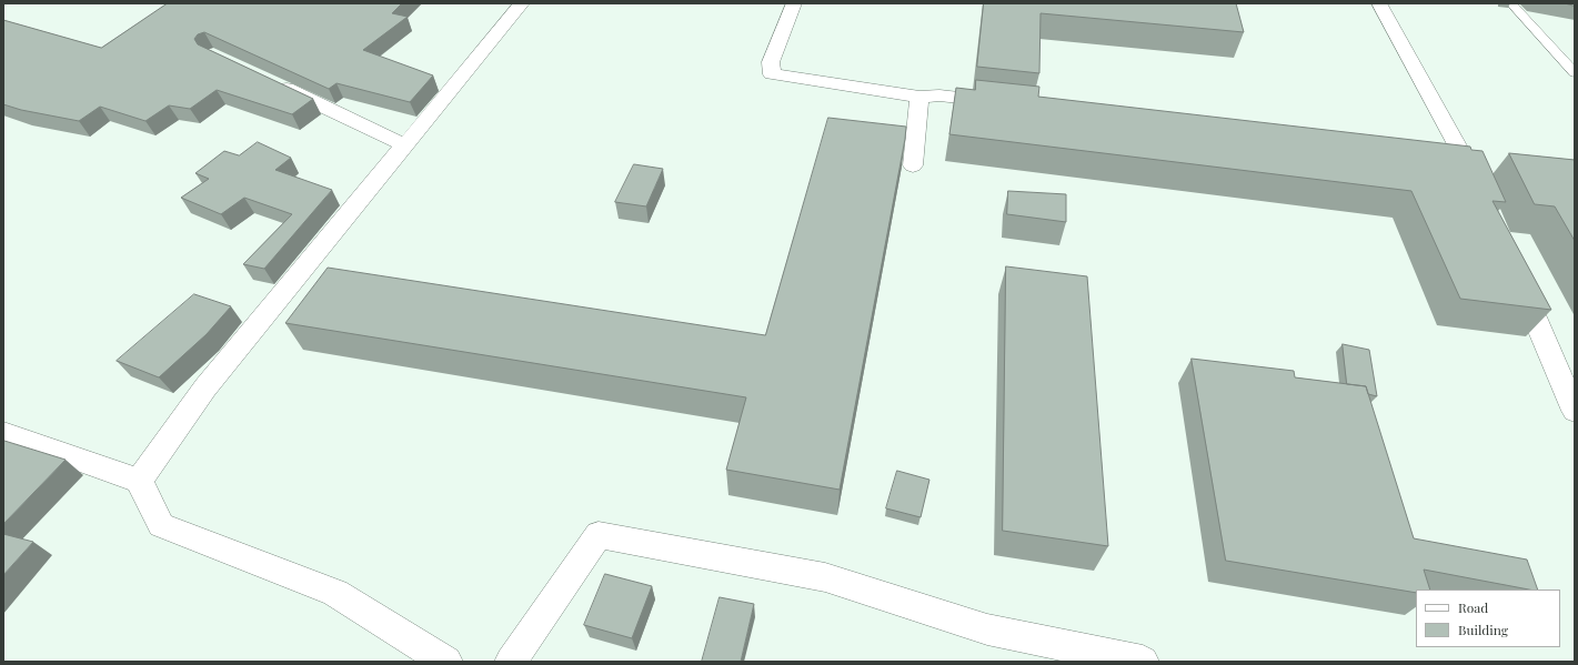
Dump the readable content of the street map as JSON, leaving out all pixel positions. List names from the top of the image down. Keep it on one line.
{"legend":["Road","Building"]}
